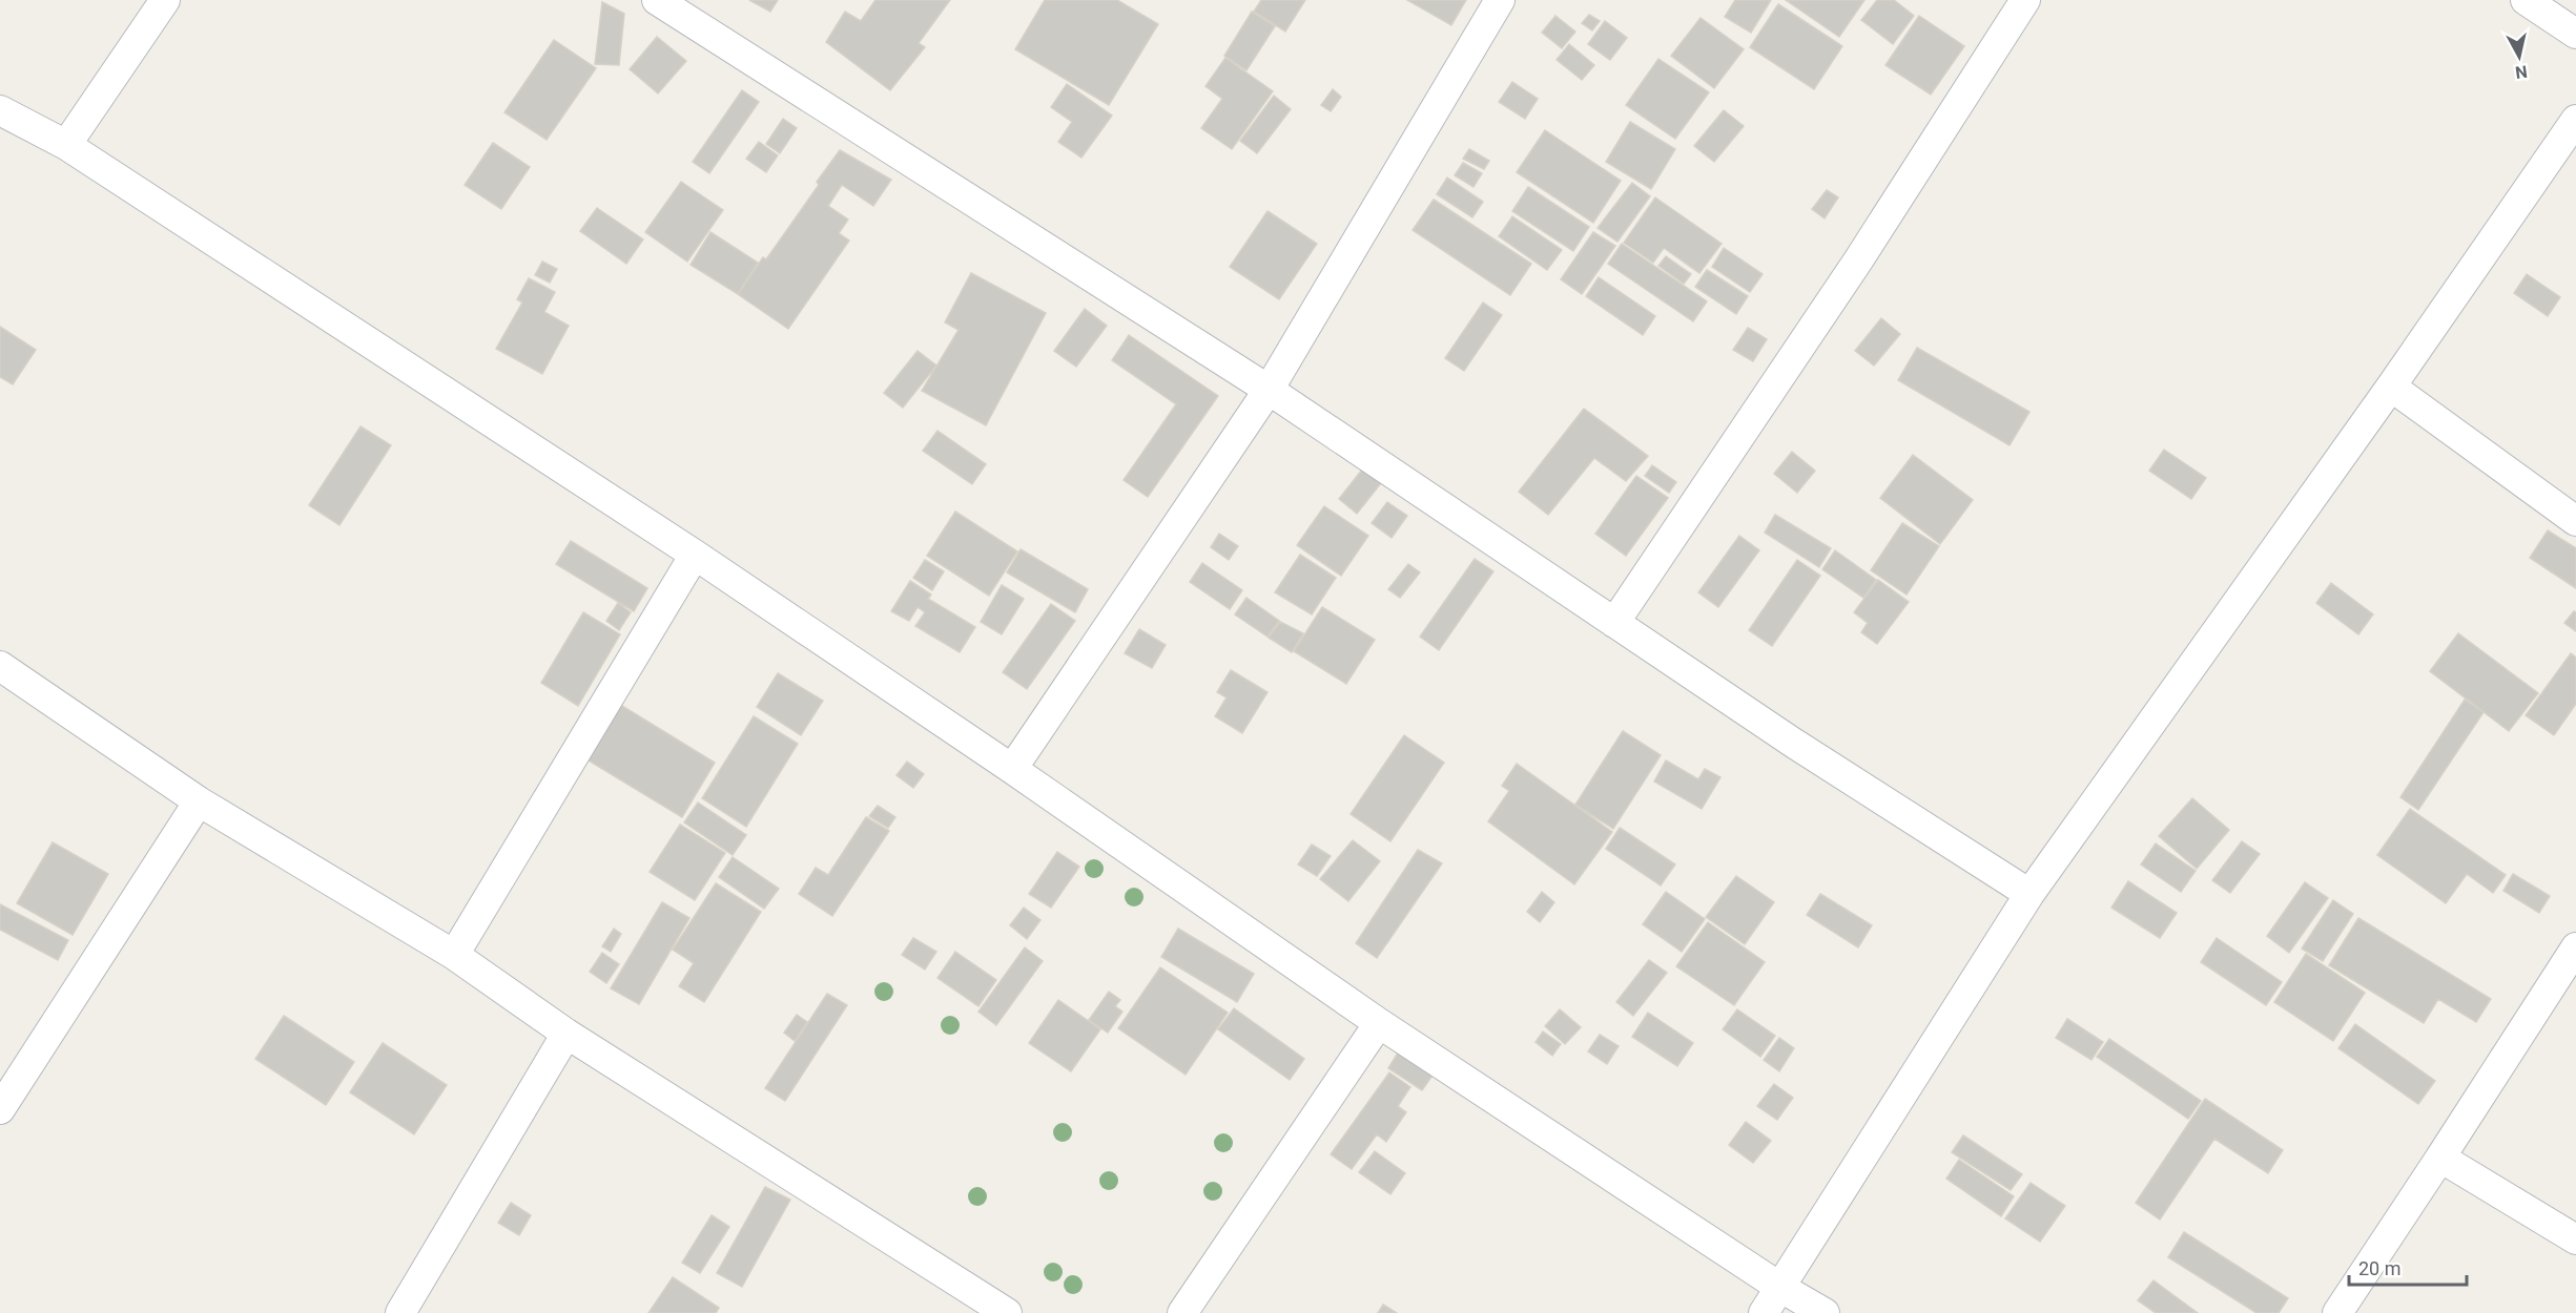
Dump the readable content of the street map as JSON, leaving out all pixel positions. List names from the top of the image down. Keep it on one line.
{"scale_bar":"20 m","north":"bottom"}
